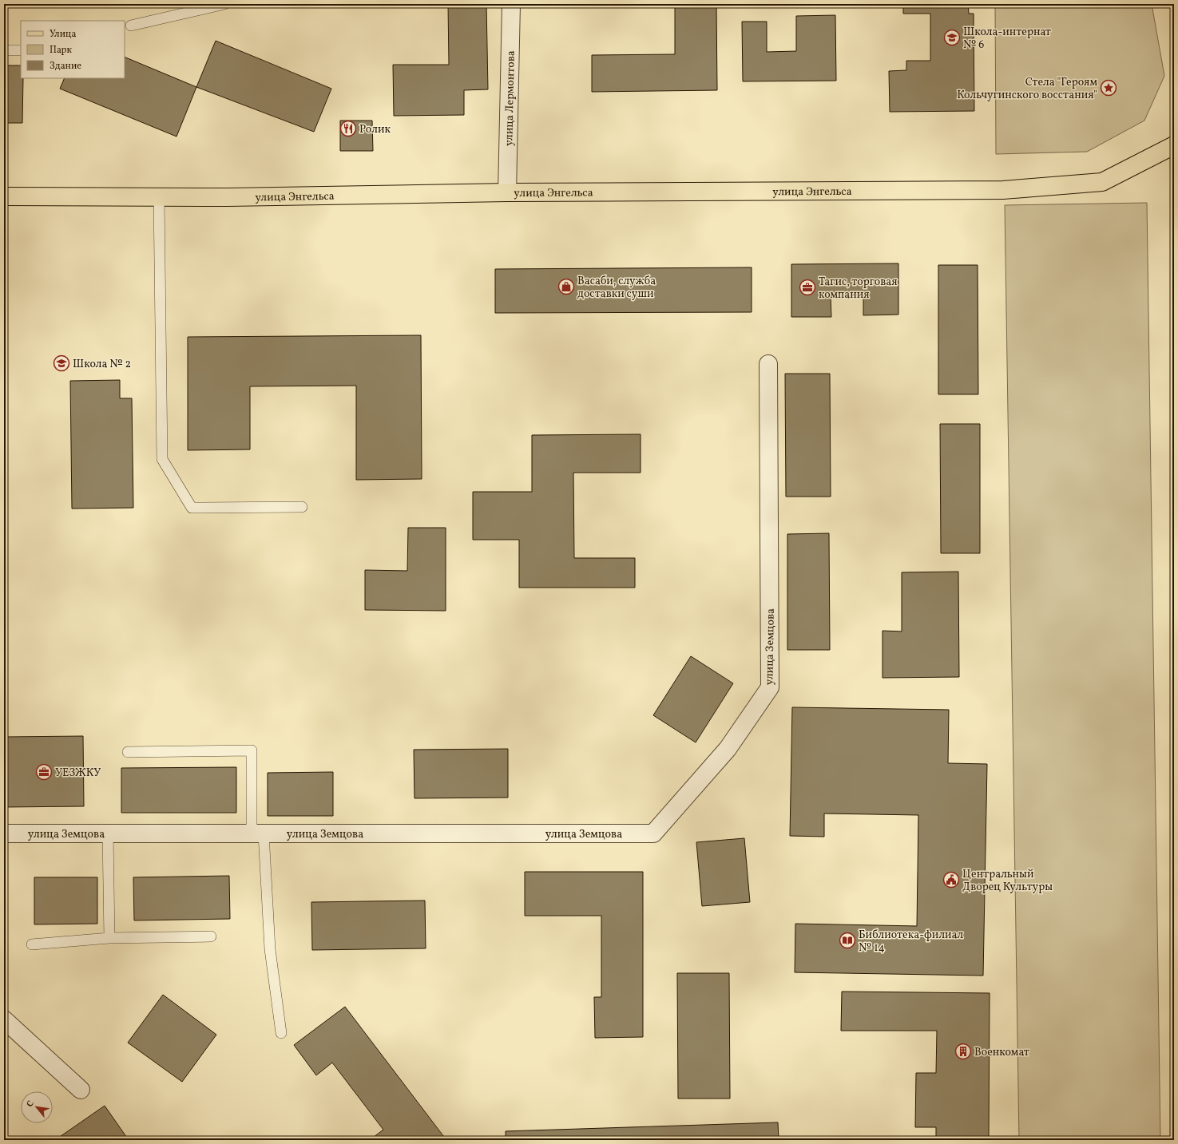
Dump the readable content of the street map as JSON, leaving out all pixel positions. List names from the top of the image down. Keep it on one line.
{"streets":{"main road":["улица Энгельса"],"street":["улица Лермонтова","улица Земцова"]},"crossings":[["улица Лермонтова","улица Энгельса"]],"places":{"school or university":["Школа-интернат № 6","Школа № 2"],"place":["Стела \"Героям Кольчугинского восстания\""],"restaurant":["Ролик"],"shop":["Васаби, служба доставки суши"],"office":["Тагис, торговая компания","УЕЗЖКУ"],"public building":["Центральный Дворец Культуры"],"library":["Библиотека-филиал № 14"],"building":["Военкомат"]},"legend":["Улица","Парк","Здание"],"north":"top left"}
